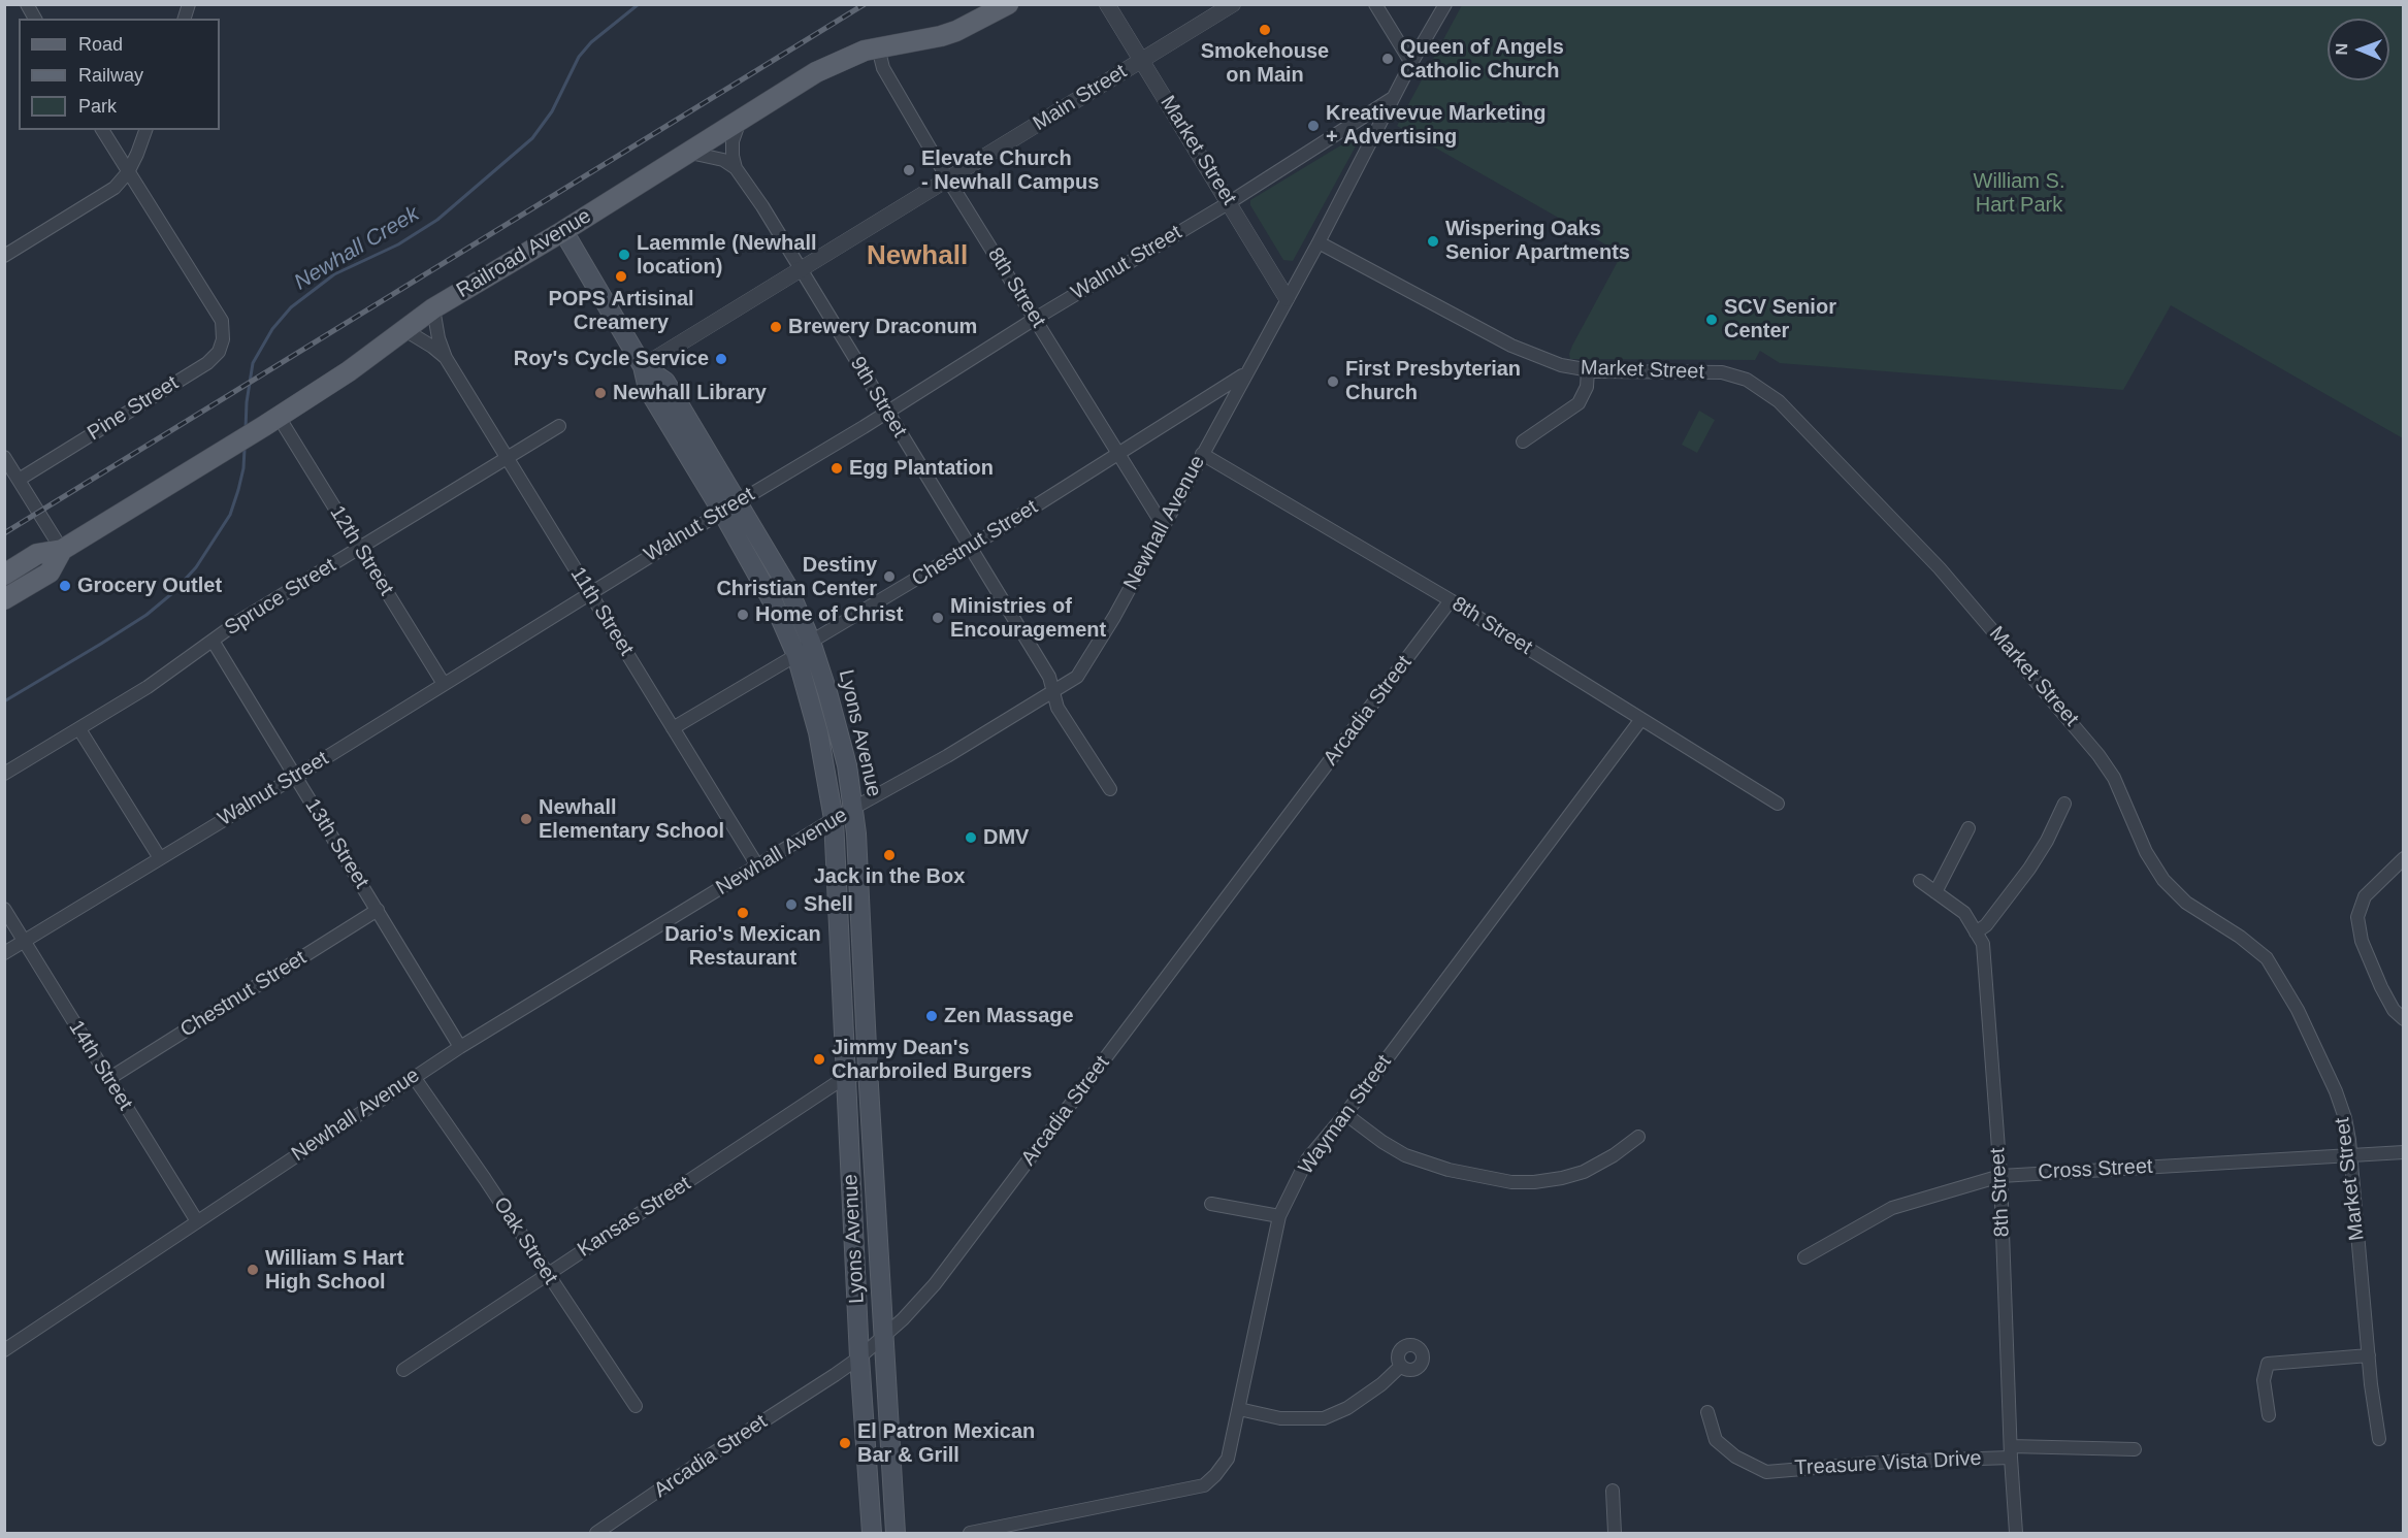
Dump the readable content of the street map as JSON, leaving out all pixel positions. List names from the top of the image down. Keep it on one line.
{"streets":{"main road":["Railroad Avenue","Lyons Avenue"],"street":["Main Street","Market Street","Walnut Street","8th Street","9th Street","Pine Street","Newhall Avenue","Chestnut Street","12th Street","Spruce Street","11th Street","Arcadia Street","13th Street","14th Street","Wayman Street","Cross Street","Kansas Street","Oak Street","Treasure Vista Drive"]},"crossings":[["Main Street","Market Street"],["Main Street","8th Street"],["Main Street","9th Street"],["Main Street","Lyons Avenue"],["Market Street","Walnut Street"],["Market Street","Newhall Avenue"],["Market Street","Cross Street"],["Railroad Avenue","8th Street"],["Railroad Avenue","9th Street"],["Railroad Avenue","12th Street"],["Railroad Avenue","11th Street"],["Railroad Avenue","Lyons Avenue"],["Walnut Street","8th Street"],["Walnut Street","9th Street"],["Walnut Street","Newhall Avenue"],["Walnut Street","12th Street"],["Walnut Street","11th Street"],["Walnut Street","Lyons Avenue"],["Walnut Street","13th Street"],["Walnut Street","14th Street"],["8th Street","Newhall Avenue"],["8th Street","Chestnut Street"],["8th Street","Arcadia Street"],["8th Street","Wayman Street"],["8th Street","Cross Street"],["8th Street","Treasure Vista Drive"],["9th Street","Newhall Avenue"],["9th Street","Chestnut Street"],["Newhall Avenue","Chestnut Street"],["Newhall Avenue","11th Street"],["Newhall Avenue","Lyons Avenue"],["Newhall Avenue","13th Street"],["Newhall Avenue","14th Street"],["Newhall Avenue","Oak Street"],["Chestnut Street","11th Street"],["Chestnut Street","Lyons Avenue"],["Chestnut Street","13th Street"],["Chestnut Street","14th Street"],["12th Street","Spruce Street"],["Spruce Street","11th Street"],["Spruce Street","13th Street"],["Arcadia Street","Lyons Avenue"],["Lyons Avenue","Kansas Street"],["Kansas Street","Oak Street"]],"districts":["Newhall"],"water":["Newhall Creek"],"parks":["William S. Hart Park"],"places":["Smokehouse on Main","Queen of Angels Catholic Church","Kreativevue Marketing + Advertising","Elevate Church - Newhall Campus","Wispering Oaks Senior Apartments","Laemmle (Newhall location)","POPS Artisinal Creamery","SCV Senior Center","Brewery Draconum","Roy's Cycle Service","First Presbyterian Church","Newhall Library","Egg Plantation","Destiny Christian Center","Grocery Outlet","Home of Christ","Ministries of Encouragement","Newhall Elementary School","DMV","Jack in the Box","Shell","Dario's Mexican Restaurant","Zen Massage","Jimmy Dean's Charbroiled Burgers","William S Hart High School","El Patron Mexican Bar & Grill"],"legend":["Road","Railway","Park"],"north":"left"}
